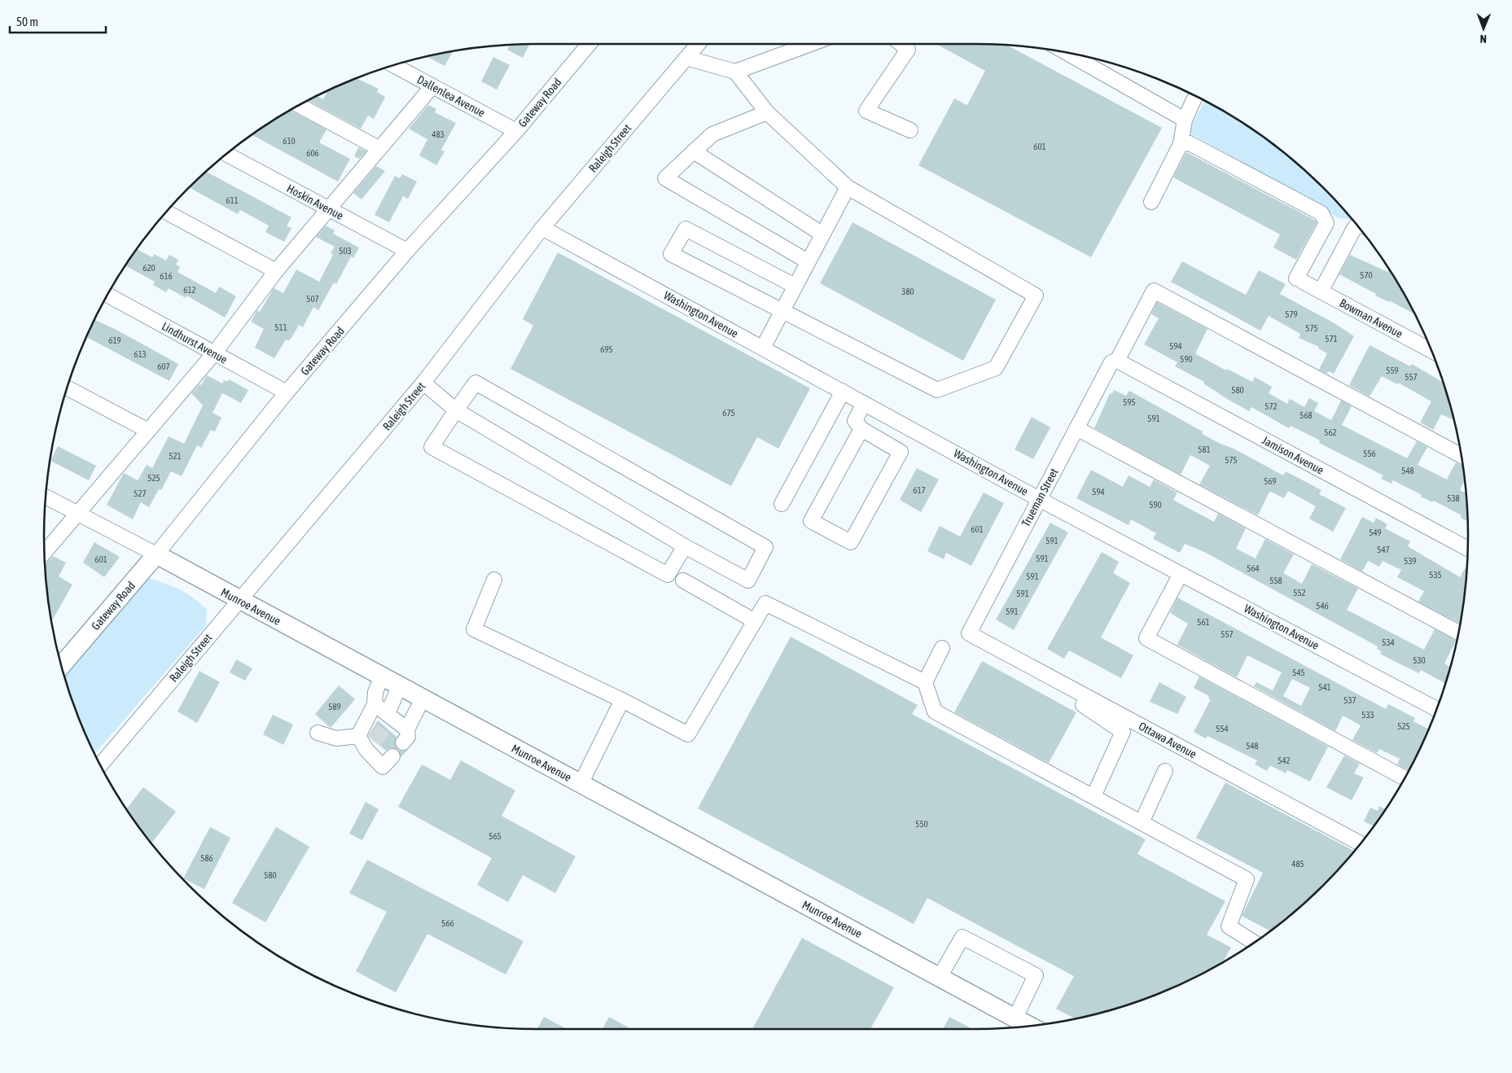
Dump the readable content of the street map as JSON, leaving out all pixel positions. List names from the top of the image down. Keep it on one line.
{"streets":{"main road":["Gateway Road","Munroe Avenue"],"street":["Dallenlea Avenue","Raleigh Street","Hoskin Avenue","Washington Avenue","Bowman Avenue","Lindhurst Avenue","Jamison Avenue","Trueman Street","Ottawa Avenue"]},"crossings":[["Dallenlea Avenue","Gateway Road"],["Gateway Road","Hoskin Avenue"],["Gateway Road","Lindhurst Avenue"],["Gateway Road","Munroe Avenue"],["Raleigh Street","Washington Avenue"],["Raleigh Street","Munroe Avenue"],["Washington Avenue","Trueman Street"],["Jamison Avenue","Trueman Street"],["Trueman Street","Ottawa Avenue"]],"house_numbers":["483","610","601","606","611","503","620","570","616","612","380","507","579","511","575","571","619","594","695","613","590","607","559","557","580","595","572","675","568","591","562","581","556","521","575","548","525","569","617","594","527","538","590","601","549","591","547","591","601","539","564","535","591","558","552","591","546","591","561","557","534","530","545","541","537","589","533","525","554","548","542","550","565","586","485","580","566"],"scale_bar":"50 m","north":"bottom"}
